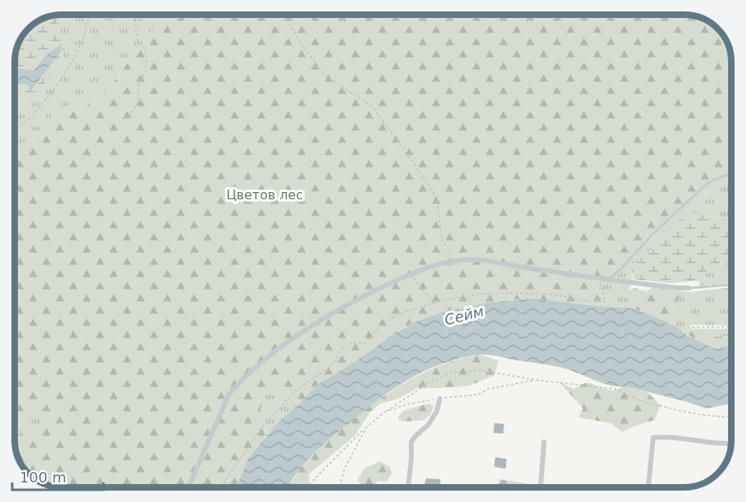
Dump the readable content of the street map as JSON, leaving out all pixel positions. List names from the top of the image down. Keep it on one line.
{"water":["Сейм"],"parks":["Цветов лес"],"scale_bar":"100 m"}
